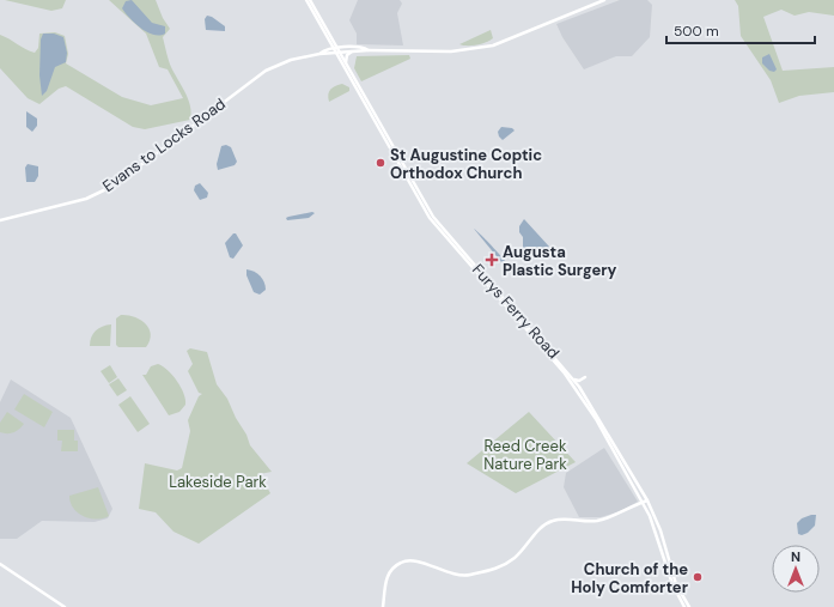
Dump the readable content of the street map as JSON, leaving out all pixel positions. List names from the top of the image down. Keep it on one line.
{"streets":{"main road":["Evans to Locks Road","Furys Ferry Road"]},"crossings":[["Evans to Locks Road","Furys Ferry Road"]],"parks":["Reed Creek Nature Park","Lakeside Park"],"places":{"other":["St Augustine Coptic Orthodox Church","Church of the Holy Comforter"],"health":["Augusta Plastic Surgery"]},"scale_bar":"500 m","north":"top"}
